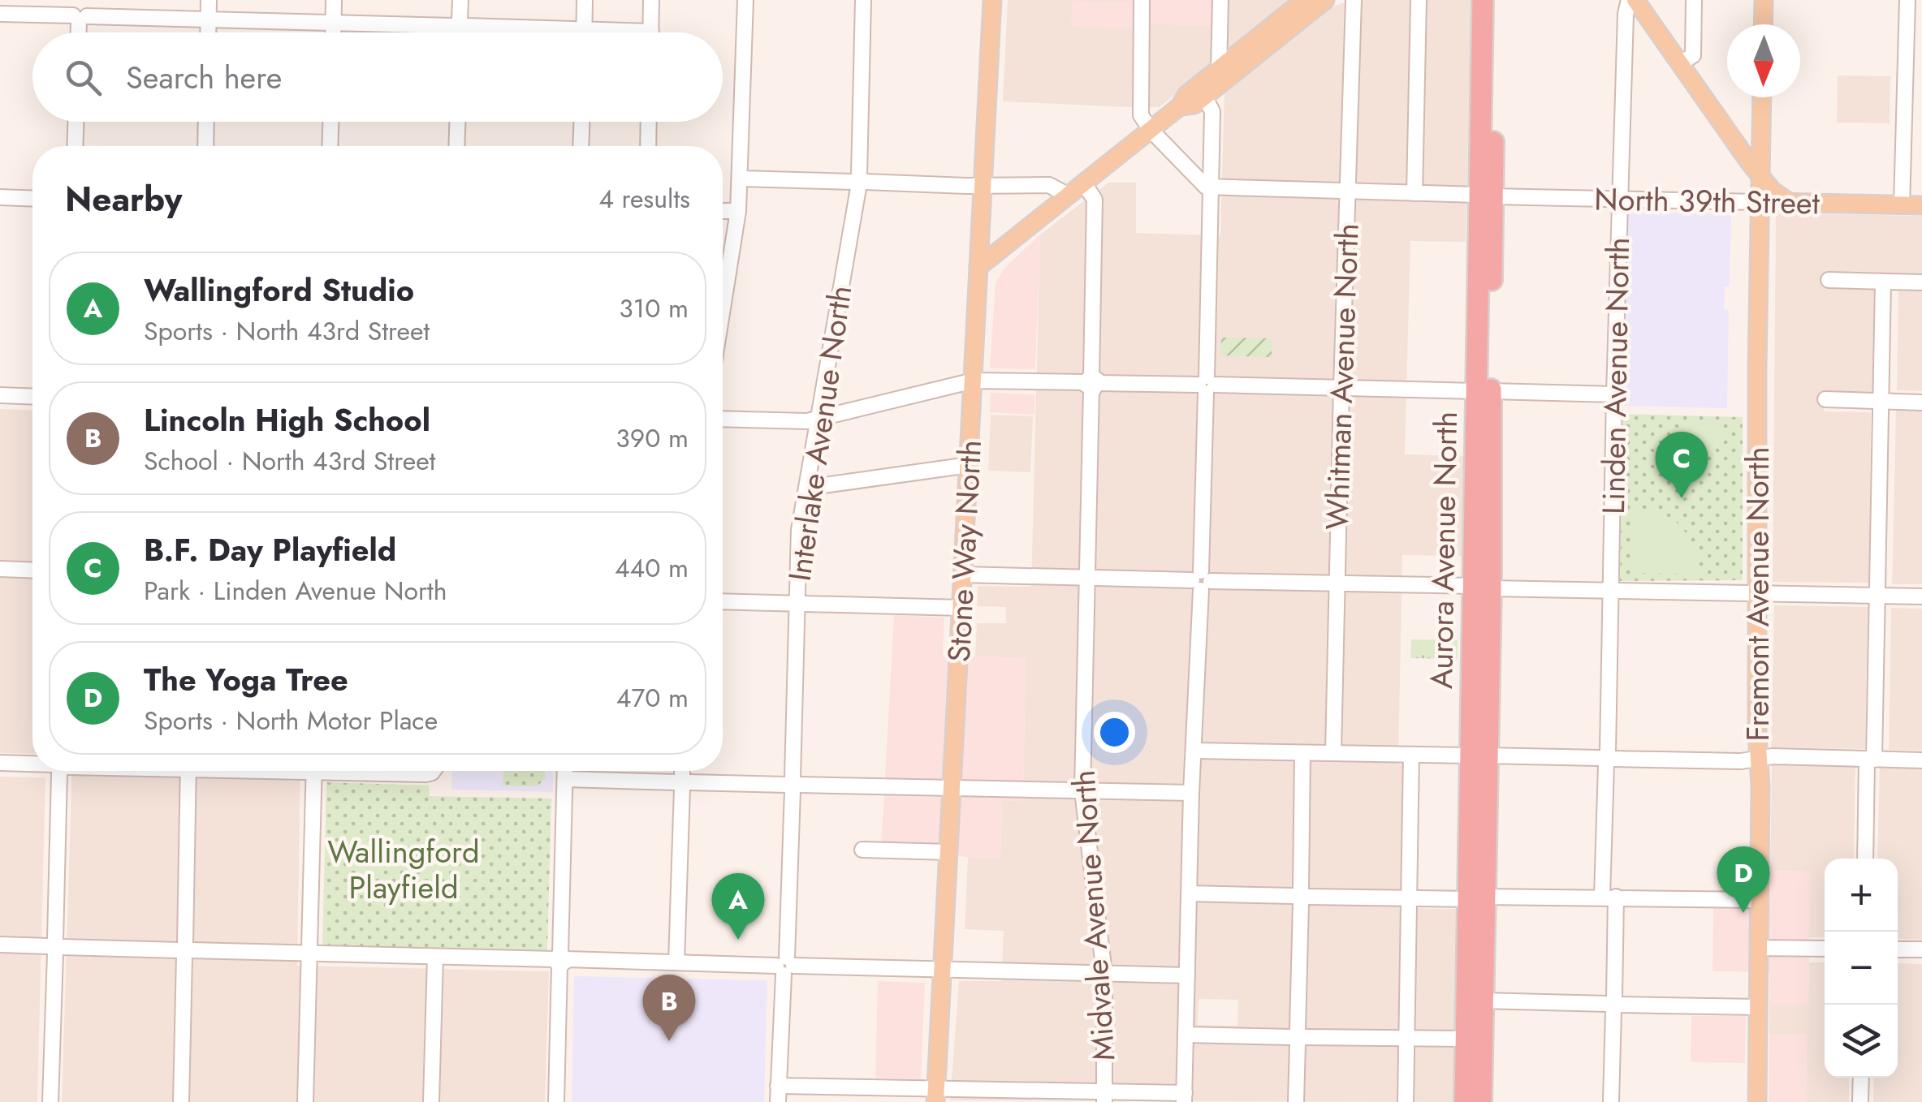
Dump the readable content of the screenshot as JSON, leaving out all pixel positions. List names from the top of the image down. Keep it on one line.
{"streets":{"highway":["Aurora Avenue North"],"main road":["North 39th Street","Stone Way North","Fremont Avenue North"],"street":["Linden Avenue North","Whitman Avenue North","Interlake Avenue North","Midvale Avenue North"]},"crossings":[["North 39th Street","Linden Avenue North"],["North 39th Street","Whitman Avenue North"],["North 39th Street","Aurora Avenue North"],["North 39th Street","Fremont Avenue North"]],"parks":["Wallingford Playfield"],"north":"bottom","page":{"search":"Search here","heading":["Nearby","4 results"],"list":[{"mark":"A","name":"Wallingford Studio","note":"Sports · North 43rd Street","value":"310 m"},{"mark":"B","name":"Lincoln High School","note":"School · North 43rd Street","value":"390 m"},{"mark":"C","name":"B.F. Day Playfield","note":"Park · Linden Avenue North","value":"440 m"},{"mark":"D","name":"The Yoga Tree","note":"Sports · North Motor Place","value":"470 m"}],"pins":["C","D","A","B"],"map_buttons":["+","−"]}}
